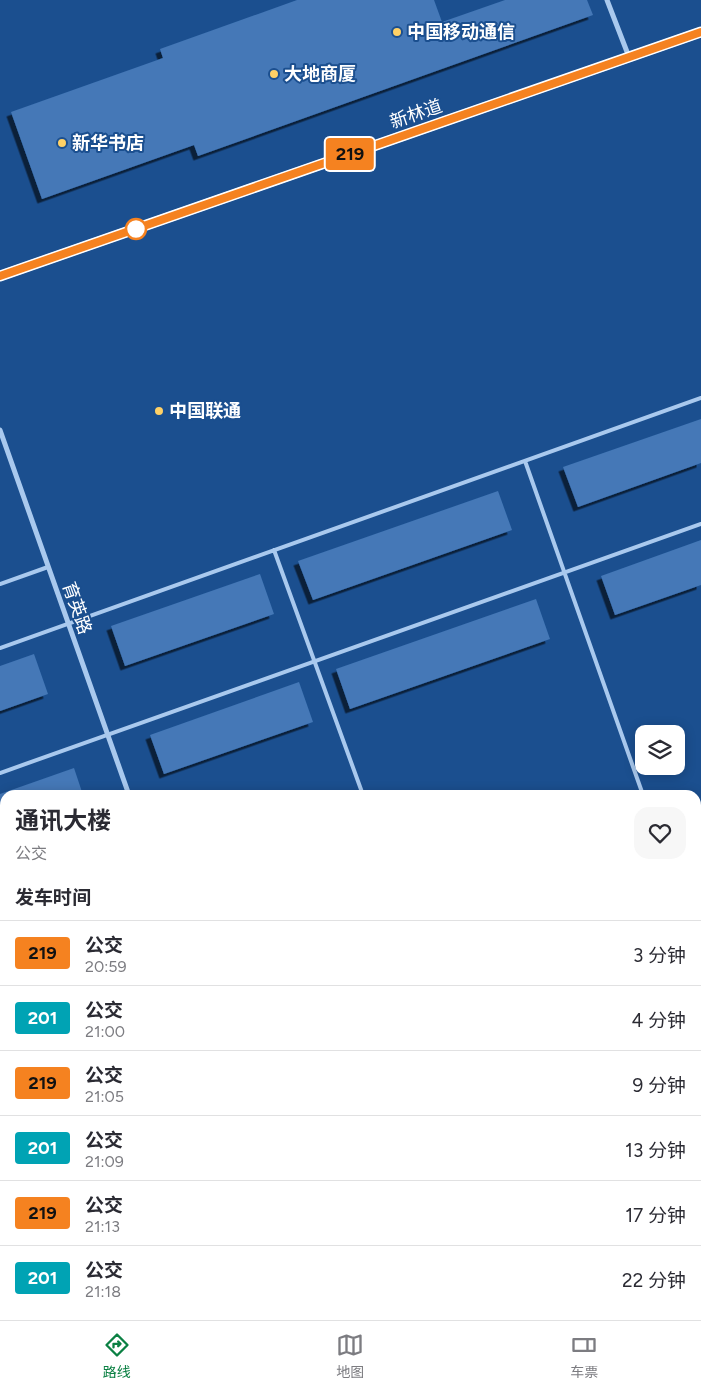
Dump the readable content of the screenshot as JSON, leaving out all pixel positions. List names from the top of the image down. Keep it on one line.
{"streets":{"street":["新林道","育英路"]},"places":["中国移动通信","大地商厦","新华书店","中国联通"],"lines":["bus line 219"],"page":{"on_map":"219","heading":[["通讯大楼","公交"],"发车时间"],"list":[{"mark":"219","name":"公交","note":"20:59","value":"3 分钟"},{"mark":"201","name":"公交","note":"21:00","value":"4 分钟"},{"mark":"219","name":"公交","note":"21:05","value":"9 分钟"},{"mark":"201","name":"公交","note":"21:09","value":"13 分钟"},{"mark":"219","name":"公交","note":"21:13","value":"17 分钟"},{"mark":"201","name":"公交","note":"21:18","value":"22 分钟"}],"tabs":["路线","地图","车票"]}}
